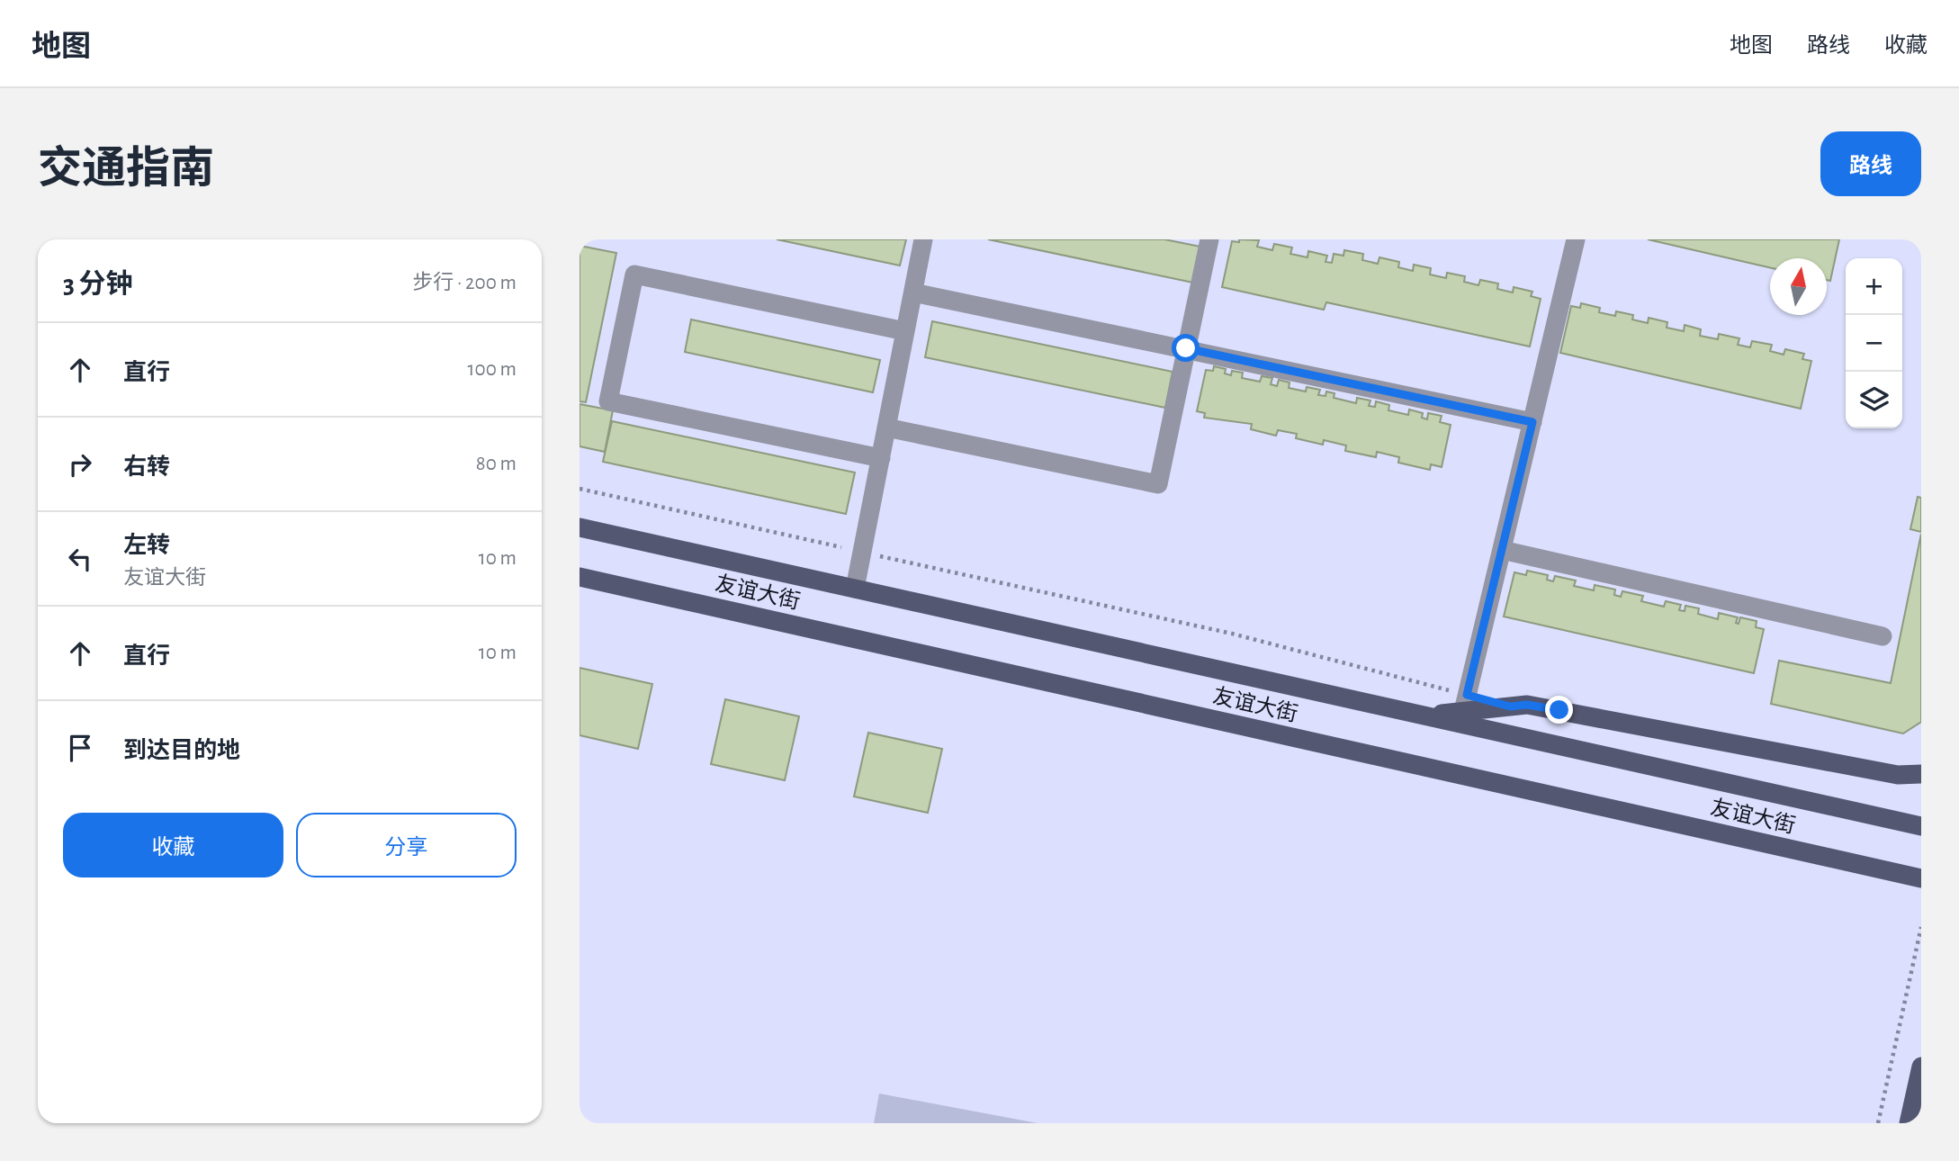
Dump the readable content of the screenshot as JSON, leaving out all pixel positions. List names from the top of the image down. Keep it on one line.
{"streets":{"main road":["友谊大街"]},"north":"top","page":{"header":"地图","nav":["地图","路线","收藏"],"title":"交通指南","buttons":["路线",["收藏","分享"]],"heading":["3 分钟","步行 · 200 m"],"map_buttons":["+","−"],"list":[["直行","100 m"],["右转","80 m"],["左转","友谊大街","10 m"],["直行","10 m"],"到达目的地"]}}
